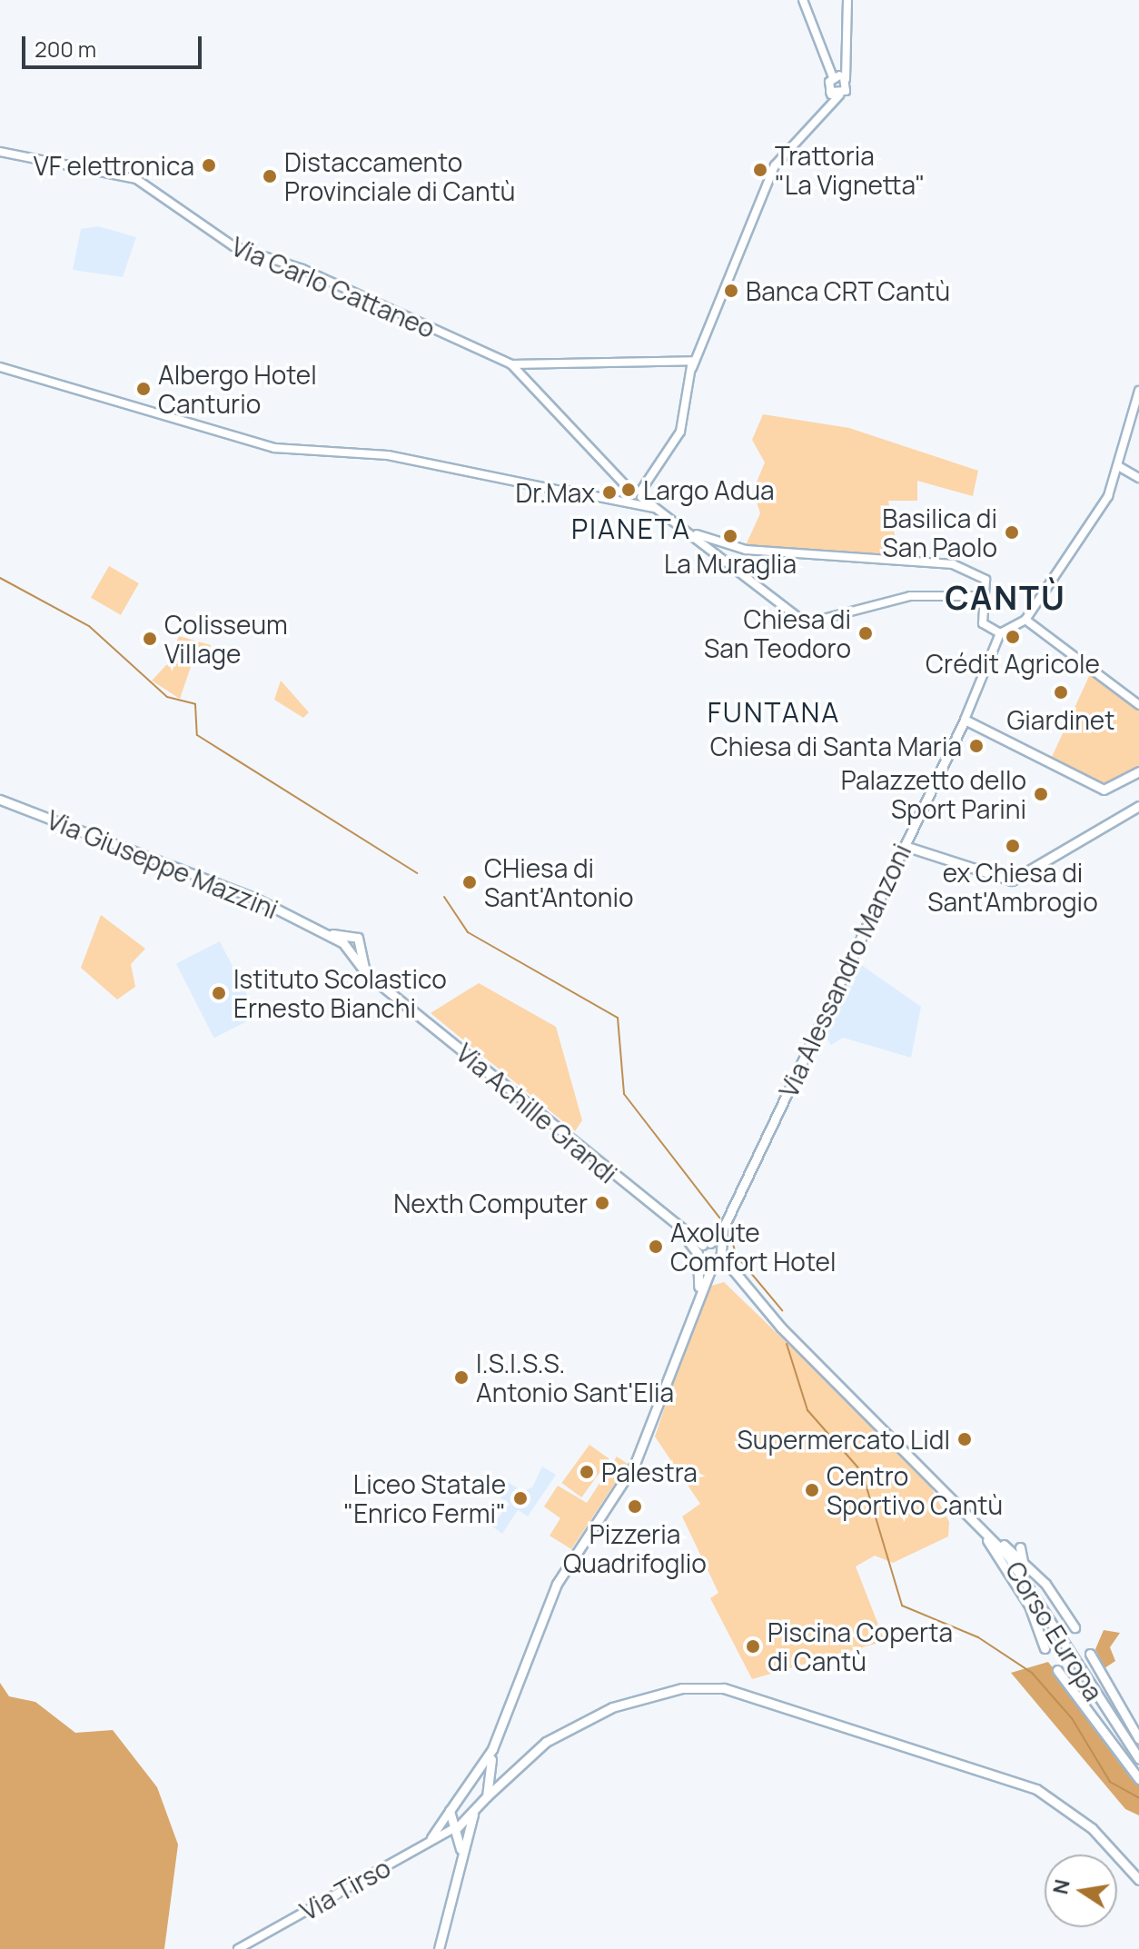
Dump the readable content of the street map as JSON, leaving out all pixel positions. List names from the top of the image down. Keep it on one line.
{"streets":{"main road":["Via Giuseppe Mazzini","Via Alessandro Manzoni","Via Achille Grandi","Corso Europa"],"street":["Via Carlo Cattaneo","Via Tirso"]},"crossings":[["Via Giuseppe Mazzini","Via Achille Grandi"],["Via Alessandro Manzoni","Via Achille Grandi"],["Via Alessandro Manzoni","Corso Europa"],["Via Achille Grandi","Corso Europa"]],"districts":["PIANETA","CANTÙ","FUNTANA"],"places":["VF elettronica","Trattoria \"La Vignetta\"","Distaccamento Provinciale di Cantù","Banca CRT Cantù","Albergo Hotel Canturio","Largo Adua","Dr.Max","Basilica di San Paolo","La Muraglia","Chiesa di San Teodoro","Crédit Agricole","Colisseum Village","Giardinet","Chiesa di Santa Maria","Palazzetto dello Sport Parini","ex Chiesa di Sant'Ambrogio","CHiesa di Sant'Antonio","Istituto Scolastico Ernesto Bianchi","Nexth Computer","Axolute Comfort Hotel","I.S.I.S.S. Antonio Sant'Elia","Supermercato Lidl","Palestra","Centro Sportivo Cantù","Liceo Statale \"Enrico Fermi\"","Pizzeria Quadrifoglio","Piscina Coperta di Cantù"],"scale_bar":"200 m","north":"left"}
